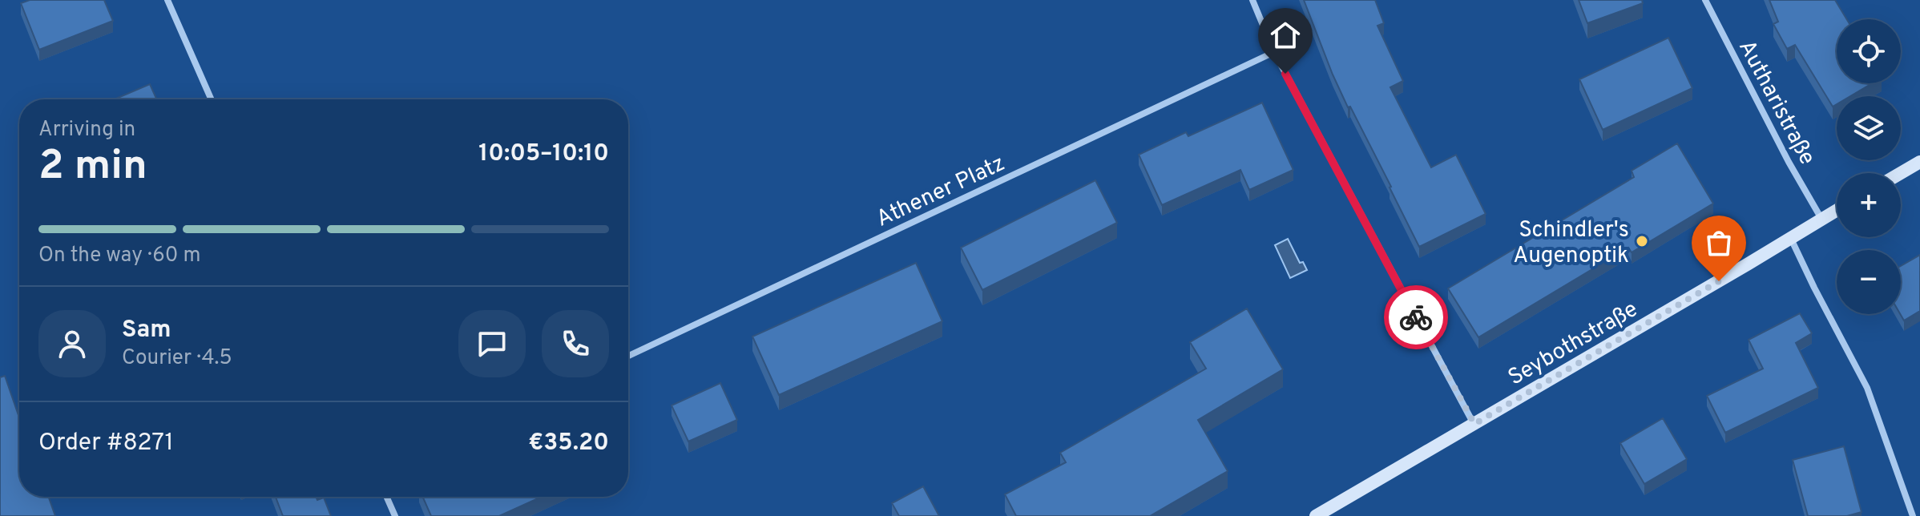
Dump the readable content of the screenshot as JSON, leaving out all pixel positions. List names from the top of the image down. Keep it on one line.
{"streets":{"street":["Autharistraße","Athener Platz","Seybothstraße"]},"crossings":[["Autharistraße","Seybothstraße"]],"places":["Schindler's Augenoptik"],"page":{"map_buttons":["+","−"],"heading":["2 min","Arriving in","10:05–10:10"],"panel":["Sam","Courier · 4.5","Order #8271","€35.20"],"bar":"On the way · 60 m"}}
